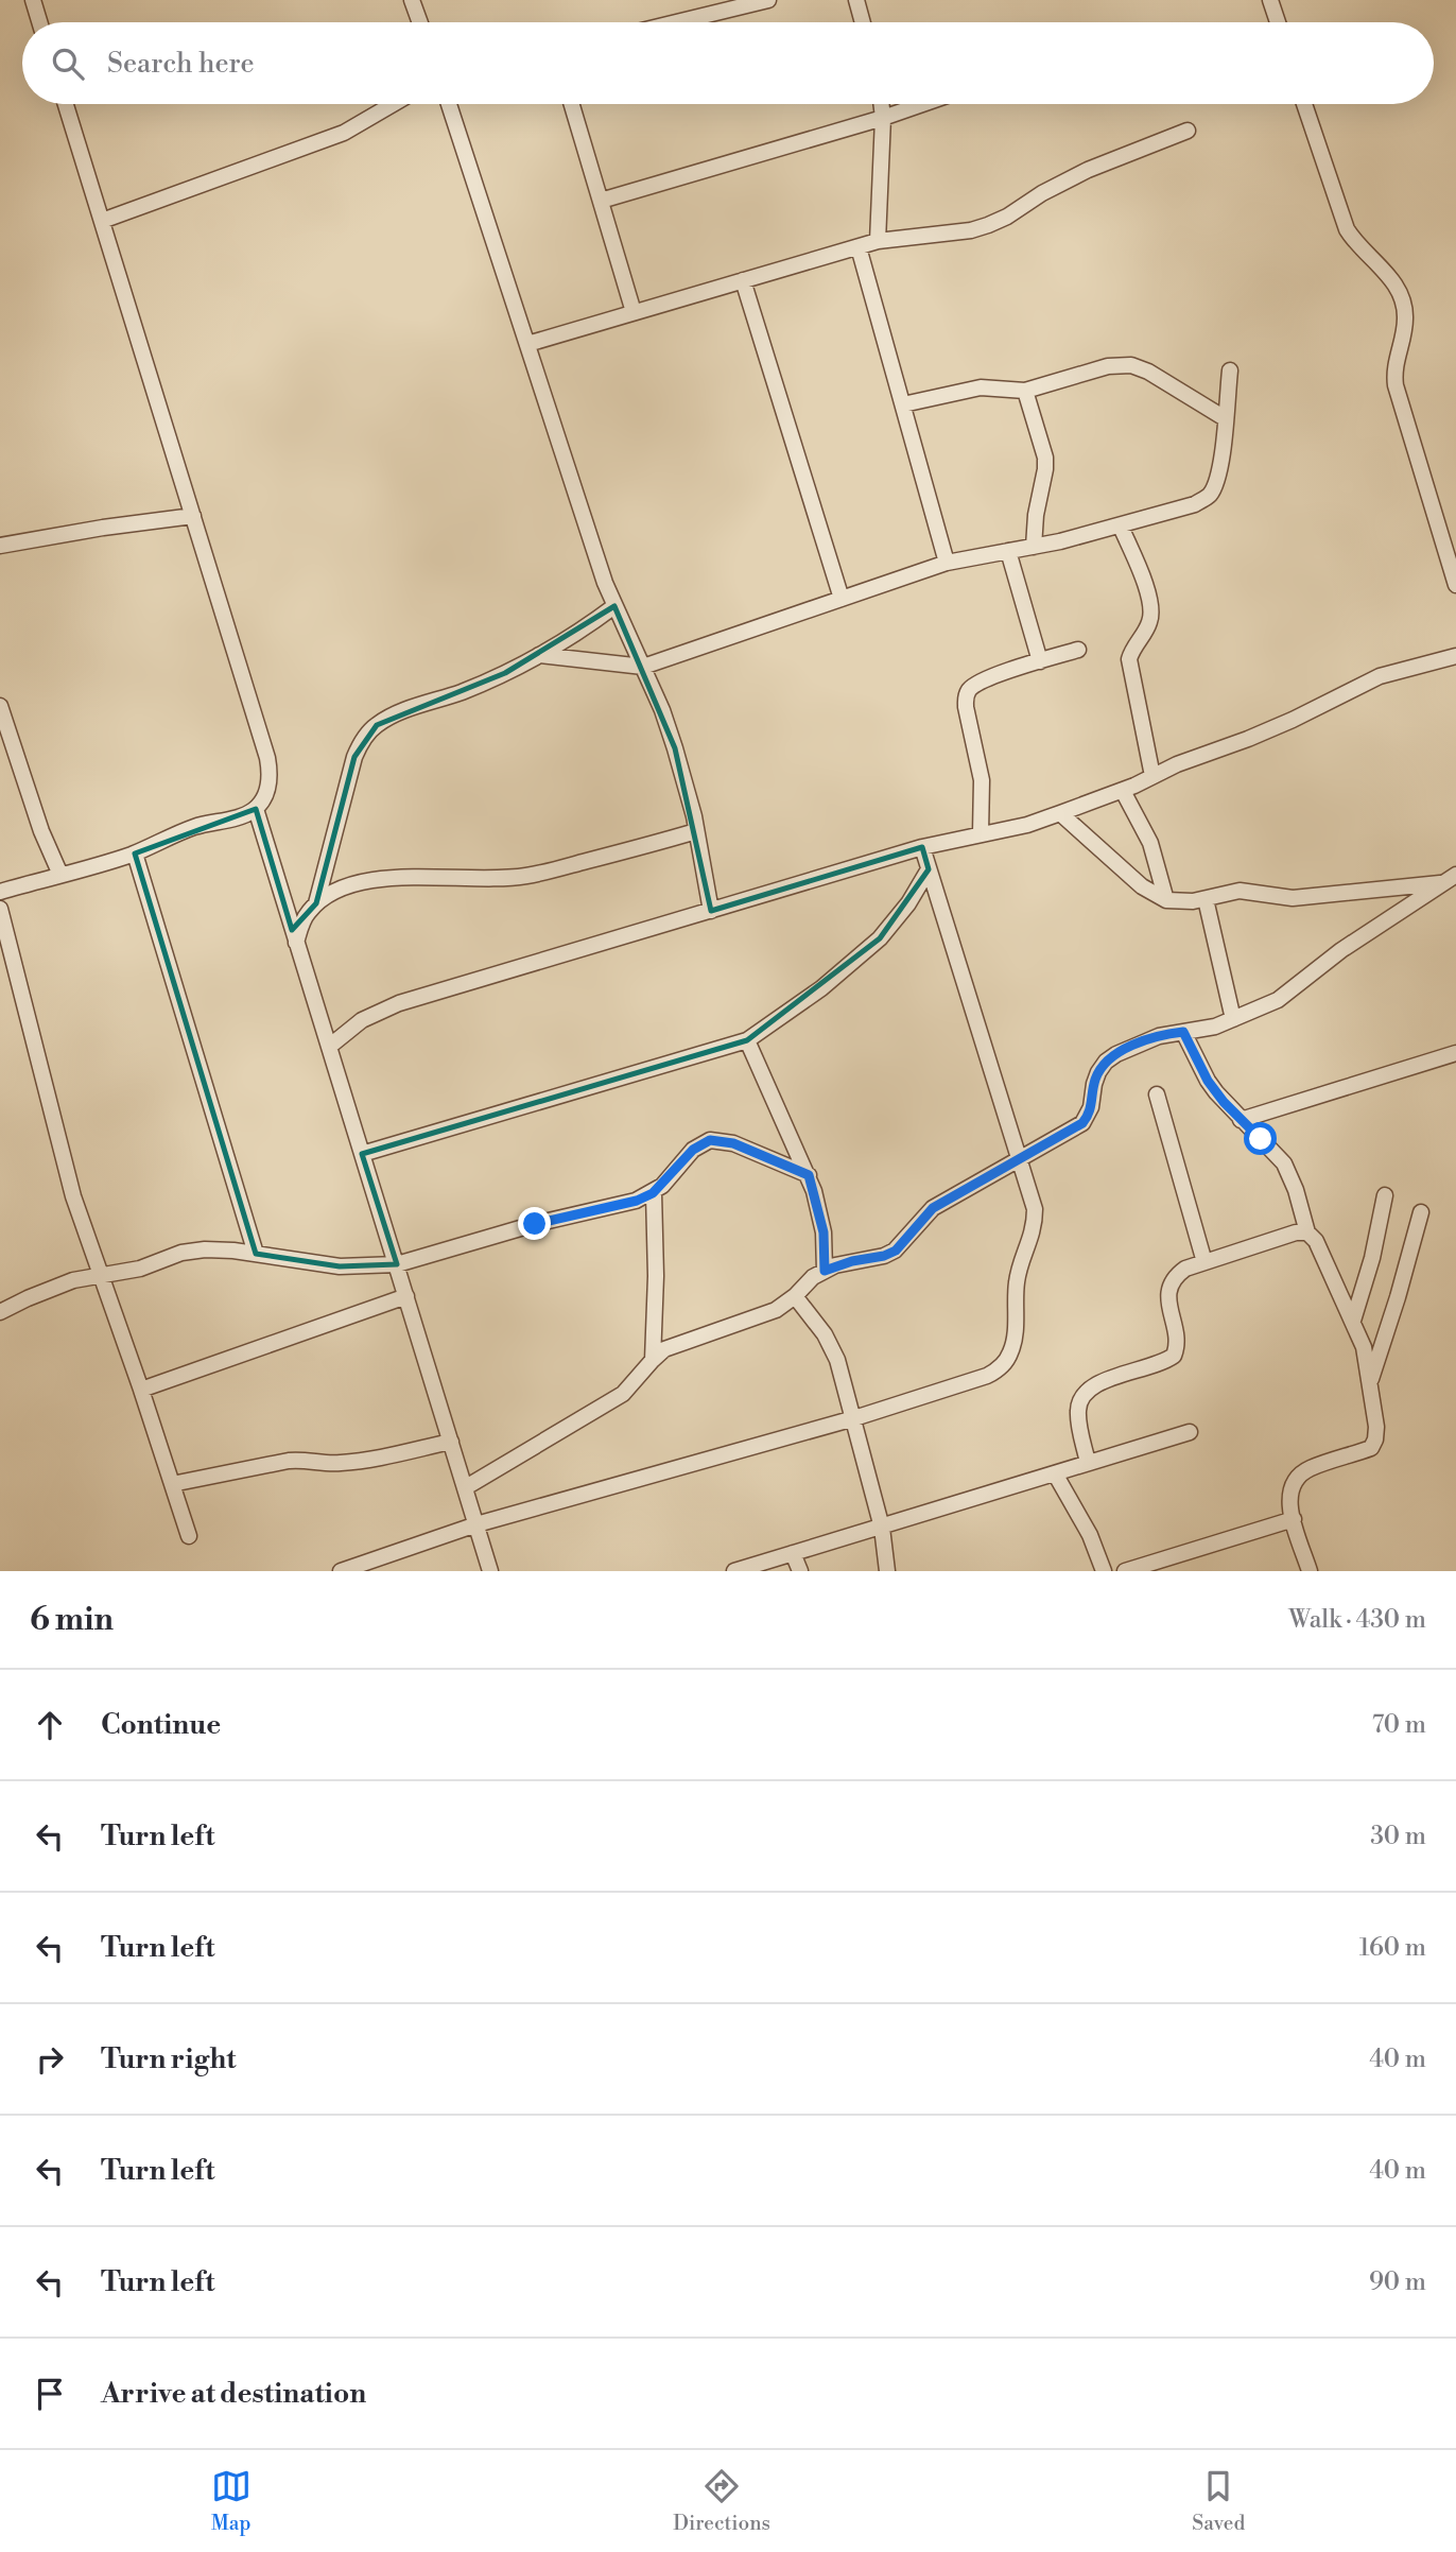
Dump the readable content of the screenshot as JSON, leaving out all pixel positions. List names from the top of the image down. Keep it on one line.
{"page":{"search":"Search here","heading":["6 min","Walk · 430 m"],"list":[["Continue","70 m"],["Turn left","30 m"],["Turn left","160 m"],["Turn right","40 m"],["Turn left","40 m"],["Turn left","90 m"],"Arrive at destination"],"nav":["Map","Directions","Saved"]}}
